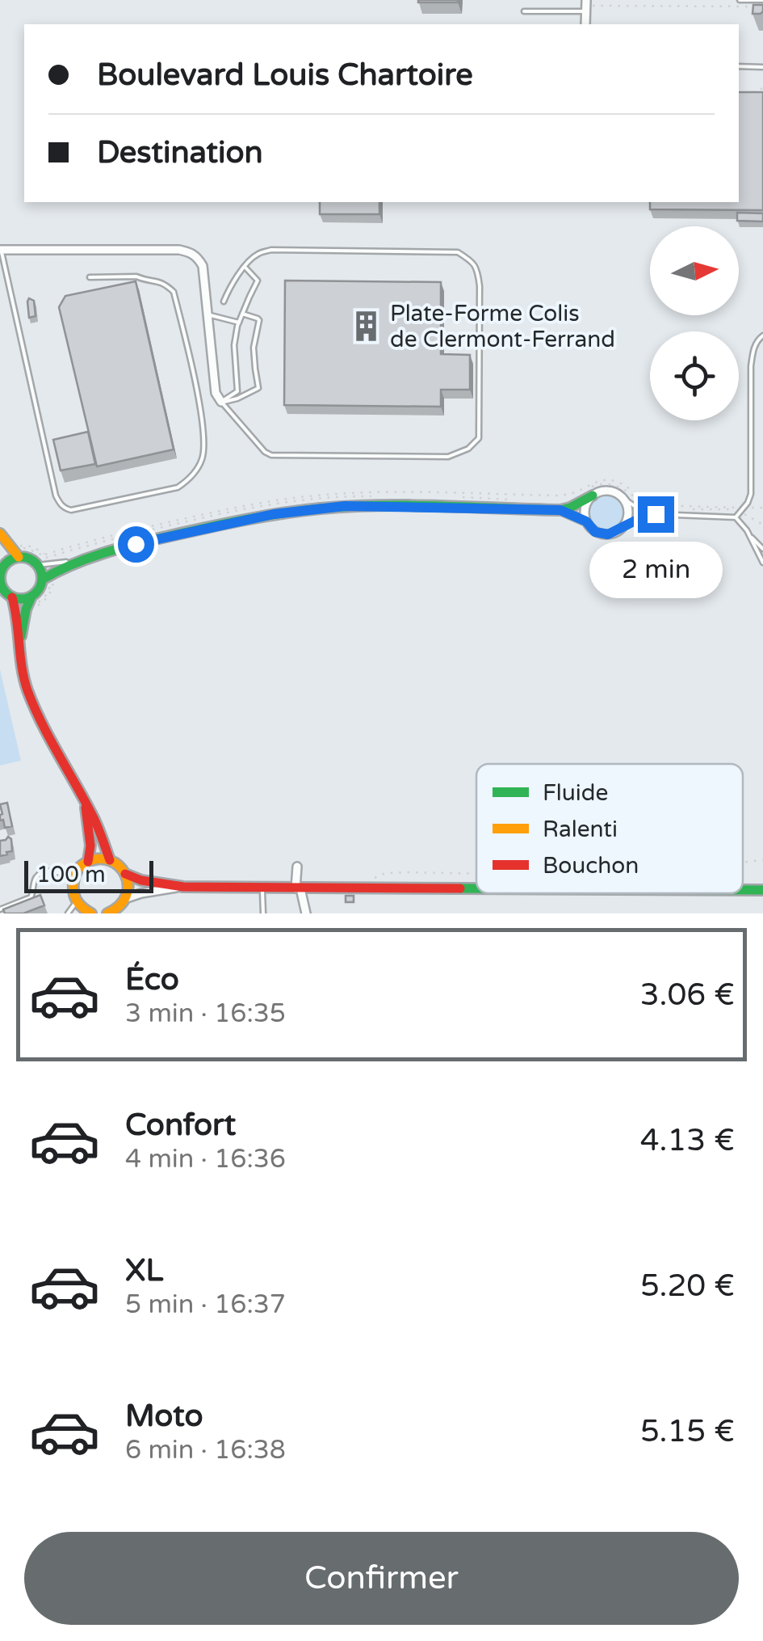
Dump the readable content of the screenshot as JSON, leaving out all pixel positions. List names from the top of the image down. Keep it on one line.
{"places":{"building":["Plate-Forme Colis de Clermont-Ferrand"]},"legend":["Fluide","Ralenti","Bouchon"],"scale_bar":"100 m","north":"right","page":{"banner":["Boulevard Louis Chartoire","Destination"],"bubble":"2 min","scale":"100 m","list":[{"name":"Éco","note":"3 min · 16:35","value":"3.06 €"},{"name":"Confort","note":"4 min · 16:36","value":"4.13 €"},{"name":"XL","note":"5 min · 16:37","value":"5.20 €"},{"name":"Moto","note":"6 min · 16:38","value":"5.15 €"}],"buttons":"Confirmer"}}
